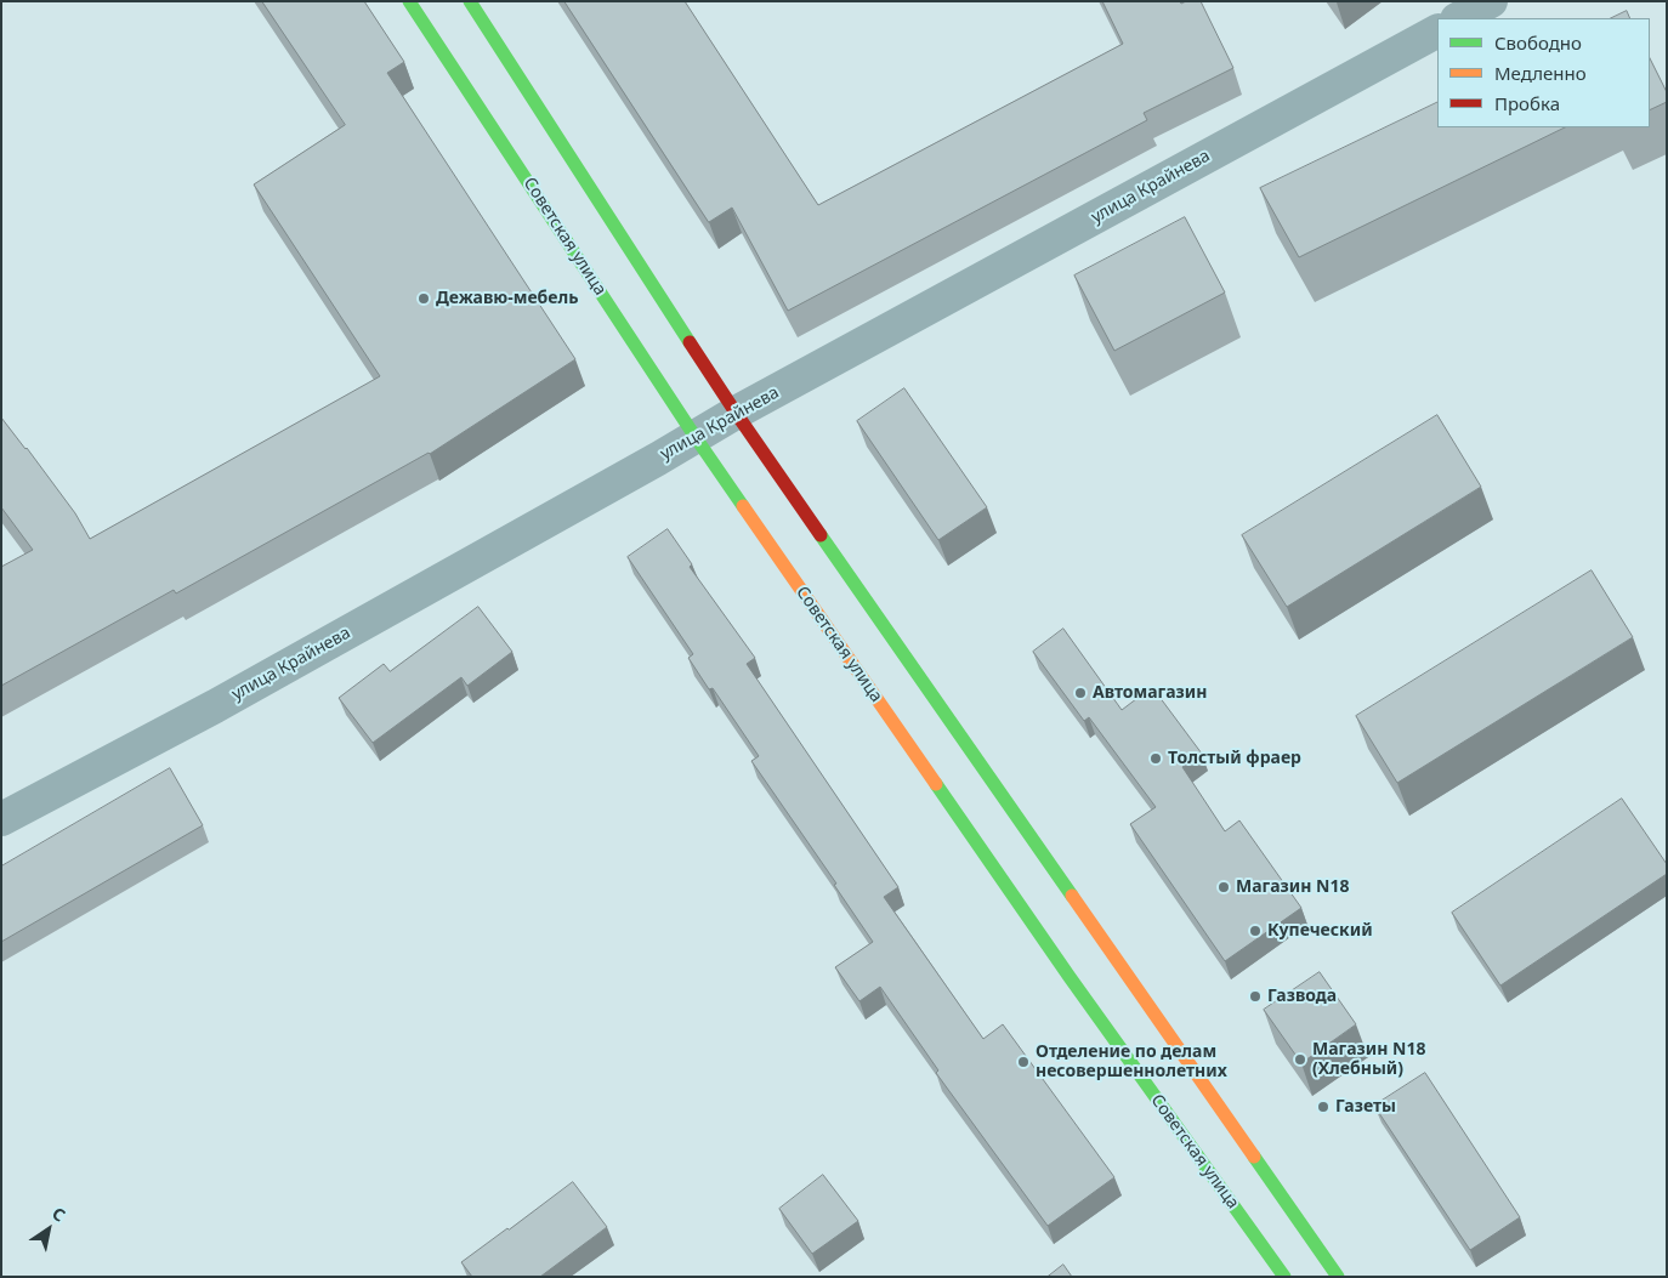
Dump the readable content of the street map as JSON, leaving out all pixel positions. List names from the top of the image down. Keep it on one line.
{"streets":{"street":["улица Крайнева","Советская улица"]},"crossings":[["улица Крайнева","Советская улица"]],"places":["Дежавю-мебель","Автомагазин","Толстый фраер","Магазин N18","Купеческий","Газвода","Магазин N18 (Хлебный)","Отделение по делам несовершеннолетних","Газеты"],"legend":["Свободно","Медленно","Пробка"],"north":"top right"}
